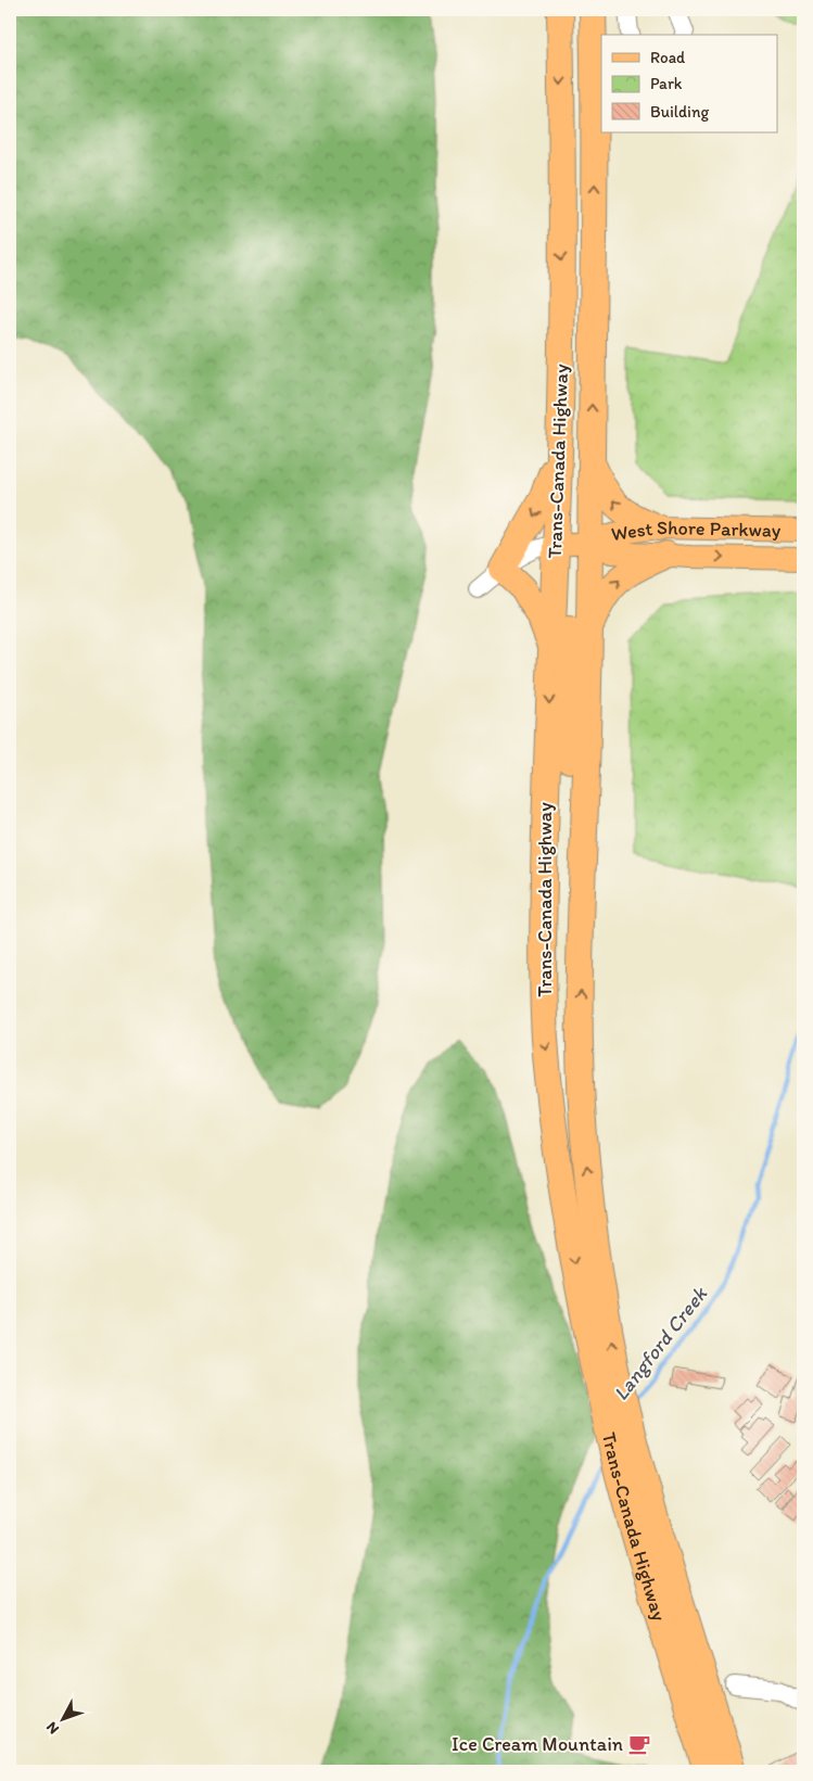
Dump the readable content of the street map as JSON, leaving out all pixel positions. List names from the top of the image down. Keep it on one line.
{"streets":{"highway":["Trans-Canada Highway"],"main road":["West Shore Parkway"]},"crossings":[["Trans-Canada Highway","West Shore Parkway"]],"water":["Langford Creek"],"places":{"cafe":["Ice Cream Mountain"]},"legend":["Road","Park","Building"],"north":"bottom left"}
